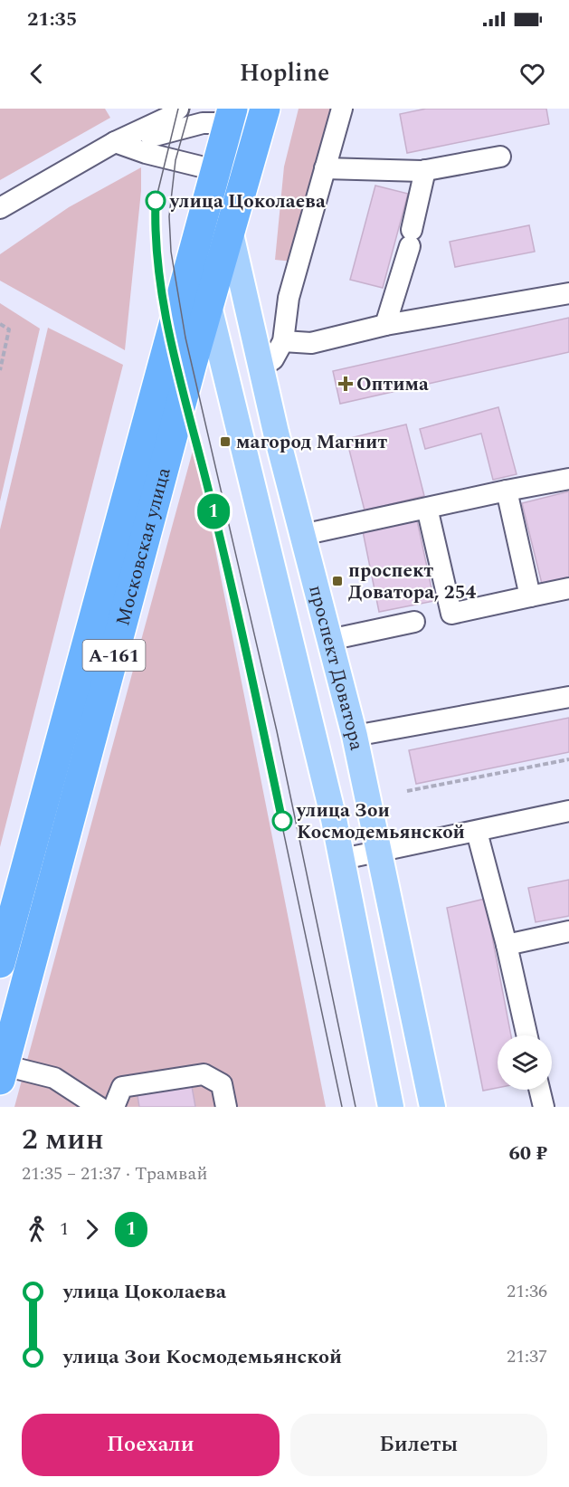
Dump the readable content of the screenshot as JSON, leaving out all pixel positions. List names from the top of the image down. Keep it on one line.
{"streets":{"highway":["Московская улица","А-161"],"main road":["проспект Доватора"]},"crossings":[["Московская улица","проспект Доватора"]],"places":{"other":["улица Цоколаева","улица Зои Космодемьянской"],"health":["Оптима"],"transit":["магород Магнит","проспект Доватора, 254"]},"lines":["tram line 1"],"page":{"status":"21:35","header":"Hopline","on_map":"1","heading":["2 мин","21:35 – 21:37 · Трамвай","60 ₽"],"legs":["1","1"],"list":[{"name":"улица Цоколаева","value":"21:36"},{"name":"улица Зои Космодемьянской","value":"21:37"}],"buttons":["Поехали","Билеты"]}}
